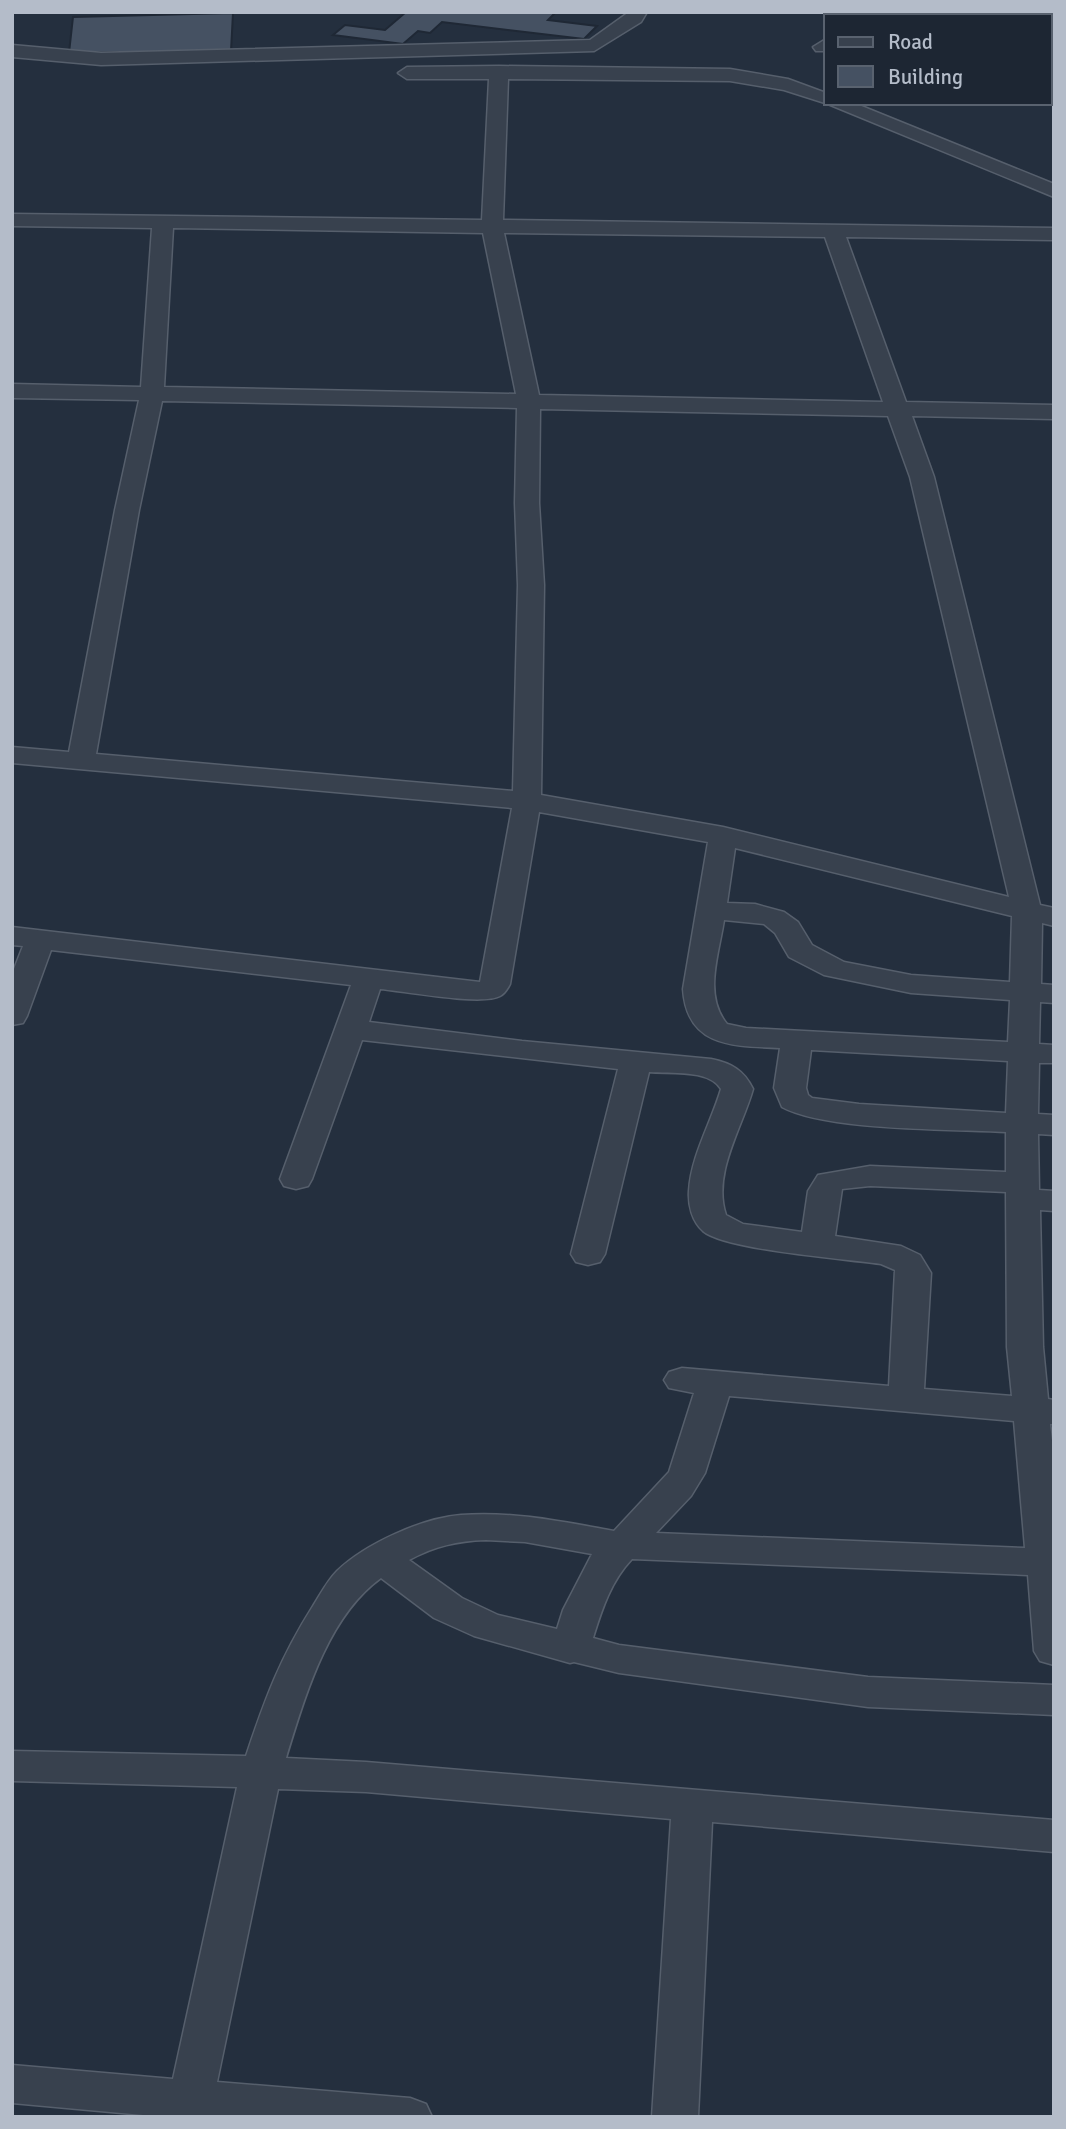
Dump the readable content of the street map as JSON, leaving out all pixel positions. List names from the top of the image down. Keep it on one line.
{"legend":["Road","Building"]}
